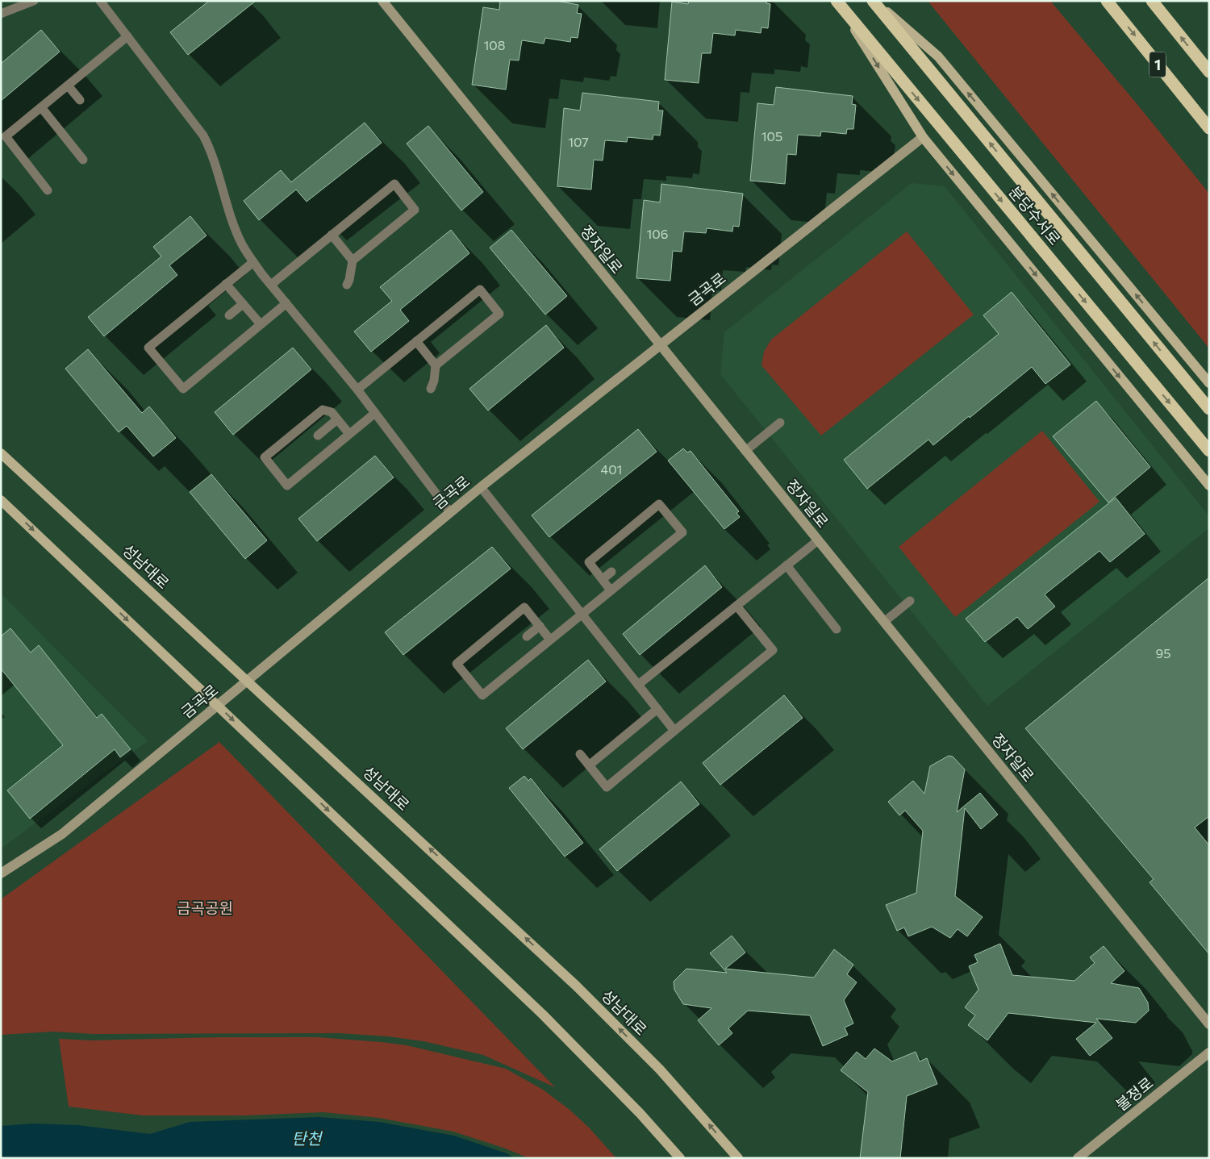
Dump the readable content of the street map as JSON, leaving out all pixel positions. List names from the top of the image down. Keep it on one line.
{"streets":{"highway":["1","분당수서로"],"main road":["정자일로","금곡로","성남대로","불정로"]},"crossings":[["정자일로","금곡로"],["금곡로","성남대로"]],"water":["탄천"],"parks":["금곡공원"],"house_numbers":["108","105","107","106","401","95"]}
